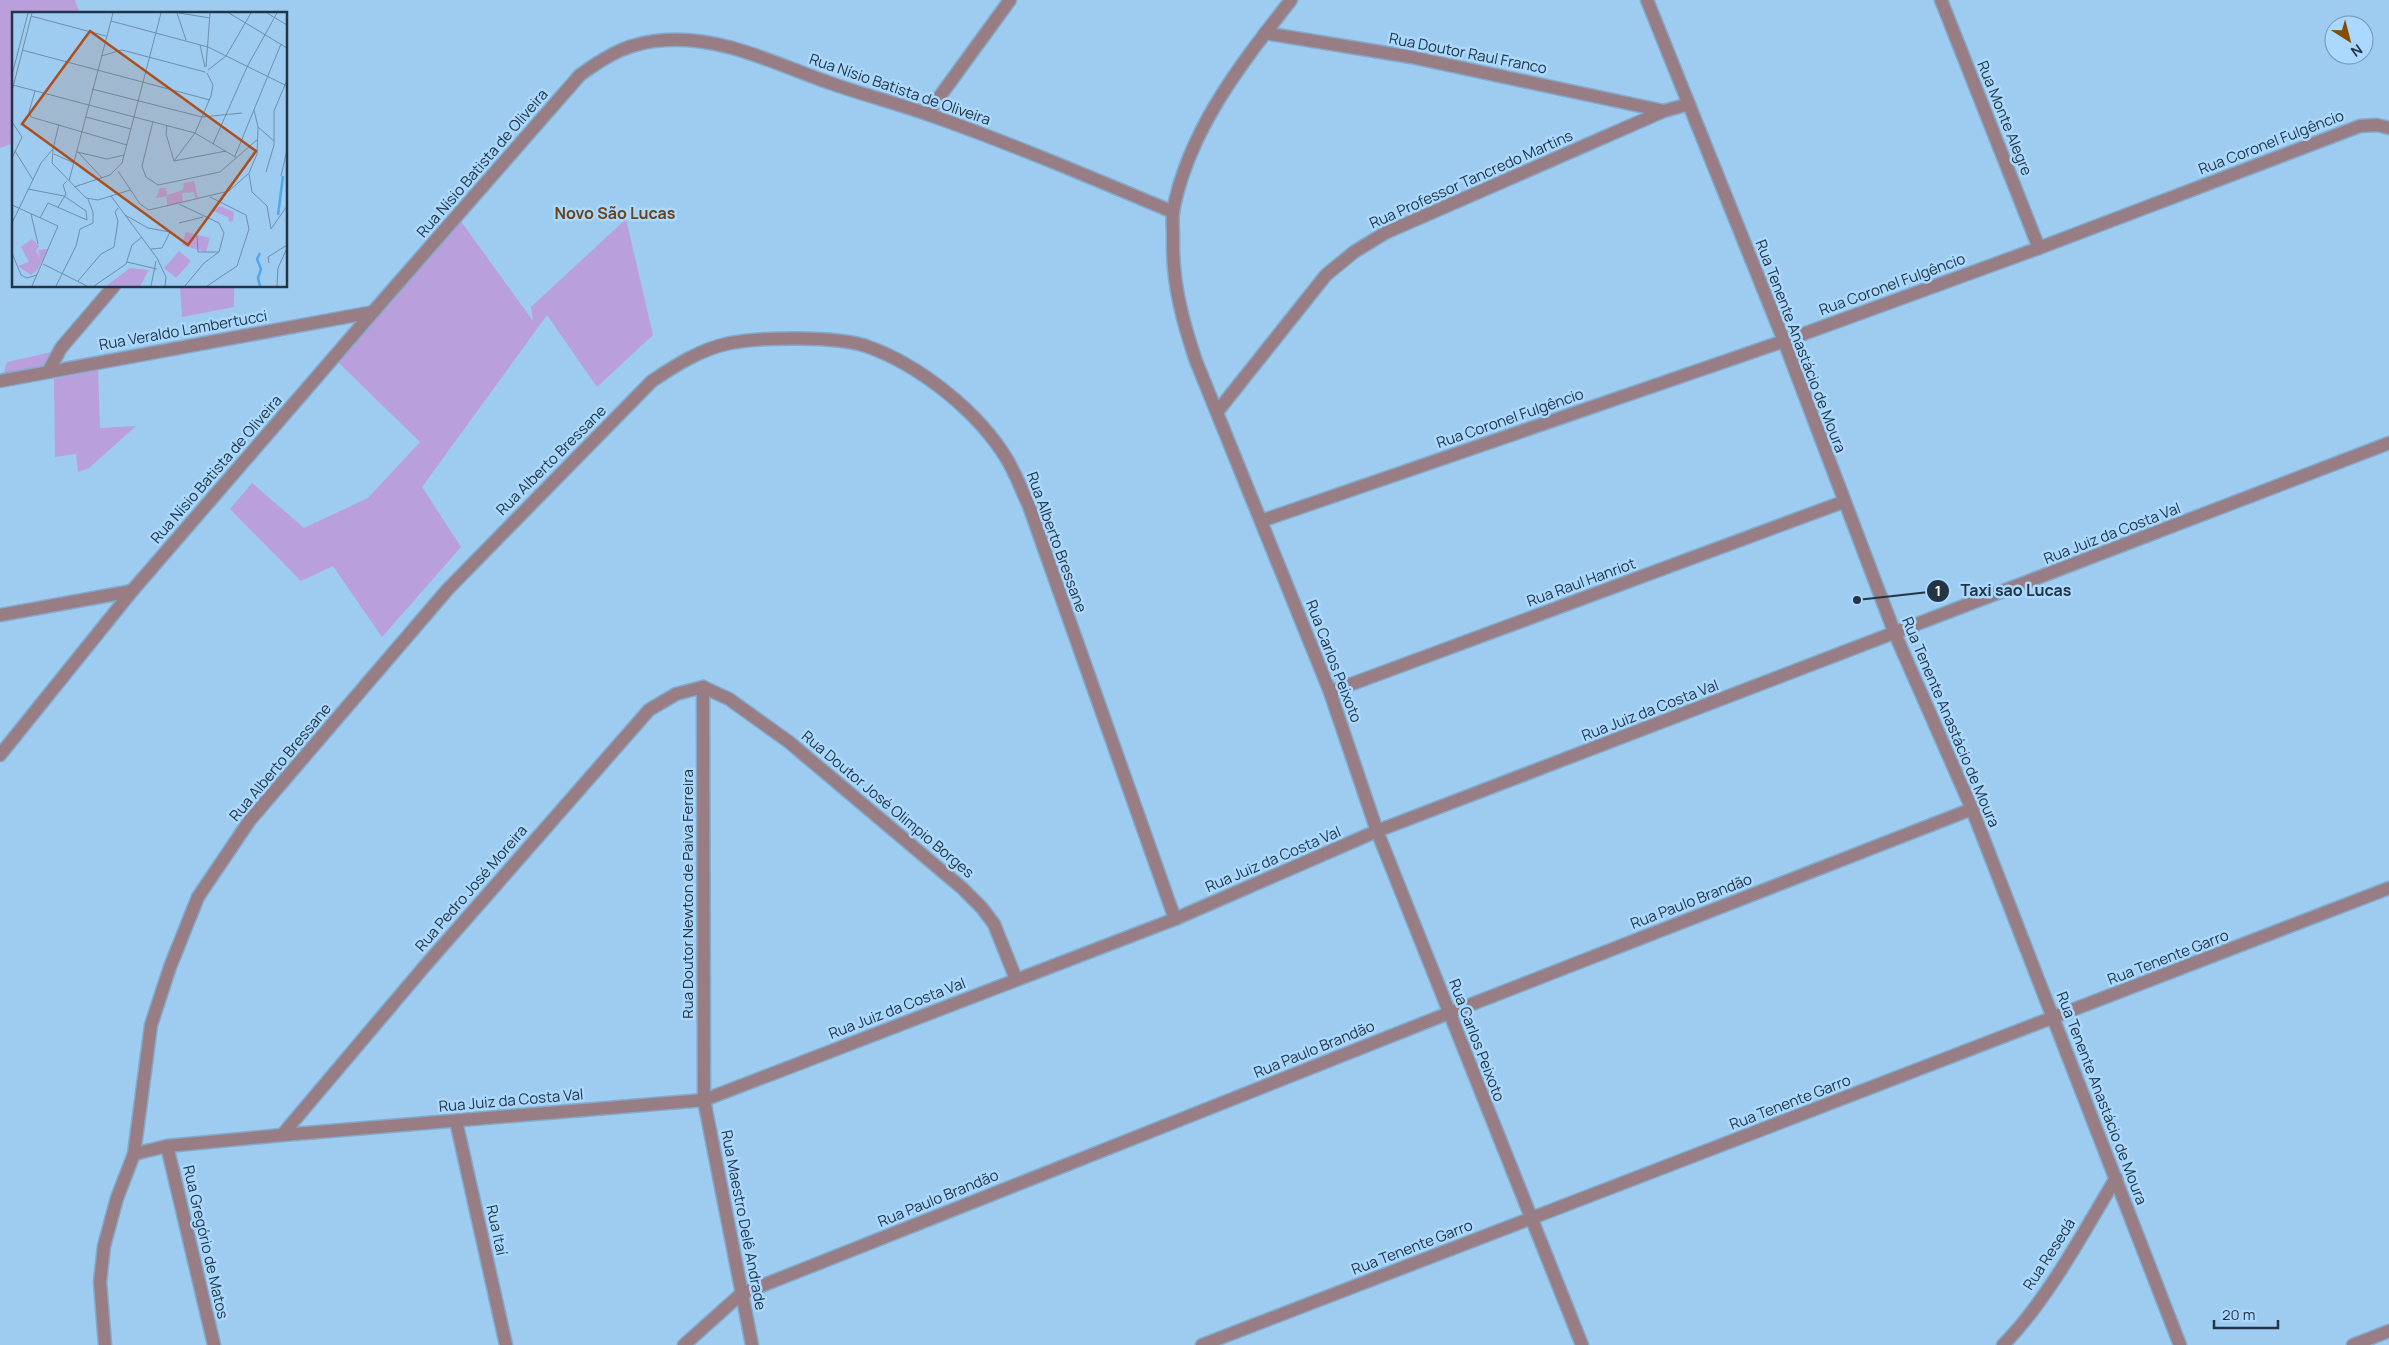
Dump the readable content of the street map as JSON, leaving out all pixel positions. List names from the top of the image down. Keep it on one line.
{"streets":{"street":["Rua Doutor Raul Franco","Rua Nísio Batista de Oliveira","Rua Monte Alegre","Rua Coronel Fulgêncio","Rua Professor Tancredo Martins","Rua Veraldo Lambertucci","Rua Tenente Anastácio de Moura","Rua Alberto Bressane","Rua Juiz da Costa Val","Rua Raul Hanriot","Rua Carlos Peixoto","Rua Doutor José Olimpio Borges","Rua Pedro José Moreira","Rua Doutor Newton de Paiva Ferreira","Rua Paulo Brandão","Rua Tenente Garro","Rua Maestro Delê Andrade","Rua Itaí","Rua Gregório de Matos","Rua Resedá"]},"crossings":[["Rua Doutor Raul Franco","Rua Professor Tancredo Martins"],["Rua Doutor Raul Franco","Rua Carlos Peixoto"],["Rua Nísio Batista de Oliveira","Rua Veraldo Lambertucci"],["Rua Nísio Batista de Oliveira","Rua Carlos Peixoto"],["Rua Monte Alegre","Rua Coronel Fulgêncio"],["Rua Coronel Fulgêncio","Rua Tenente Anastácio de Moura"],["Rua Coronel Fulgêncio","Rua Carlos Peixoto"],["Rua Professor Tancredo Martins","Rua Tenente Anastácio de Moura"],["Rua Professor Tancredo Martins","Rua Carlos Peixoto"],["Rua Tenente Anastácio de Moura","Rua Juiz da Costa Val"],["Rua Tenente Anastácio de Moura","Rua Raul Hanriot"],["Rua Tenente Anastácio de Moura","Rua Paulo Brandão"],["Rua Tenente Anastácio de Moura","Rua Tenente Garro"],["Rua Tenente Anastácio de Moura","Rua Resedá"],["Rua Alberto Bressane","Rua Juiz da Costa Val"],["Rua Juiz da Costa Val","Rua Carlos Peixoto"],["Rua Juiz da Costa Val","Rua Doutor José Olimpio Borges"],["Rua Juiz da Costa Val","Rua Pedro José Moreira"],["Rua Juiz da Costa Val","Rua Doutor Newton de Paiva Ferreira"],["Rua Juiz da Costa Val","Rua Maestro Delê Andrade"],["Rua Juiz da Costa Val","Rua Itaí"],["Rua Juiz da Costa Val","Rua Gregório de Matos"],["Rua Raul Hanriot","Rua Carlos Peixoto"],["Rua Carlos Peixoto","Rua Paulo Brandão"],["Rua Carlos Peixoto","Rua Tenente Garro"],["Rua Doutor José Olimpio Borges","Rua Pedro José Moreira"],["Rua Doutor José Olimpio Borges","Rua Doutor Newton de Paiva Ferreira"],["Rua Pedro José Moreira","Rua Doutor Newton de Paiva Ferreira"],["Rua Doutor Newton de Paiva Ferreira","Rua Maestro Delê Andrade"],["Rua Paulo Brandão","Rua Maestro Delê Andrade"]],"districts":["Novo São Lucas"],"places":["Taxi sao Lucas"],"scale_bar":"20 m","north":"bottom right"}
